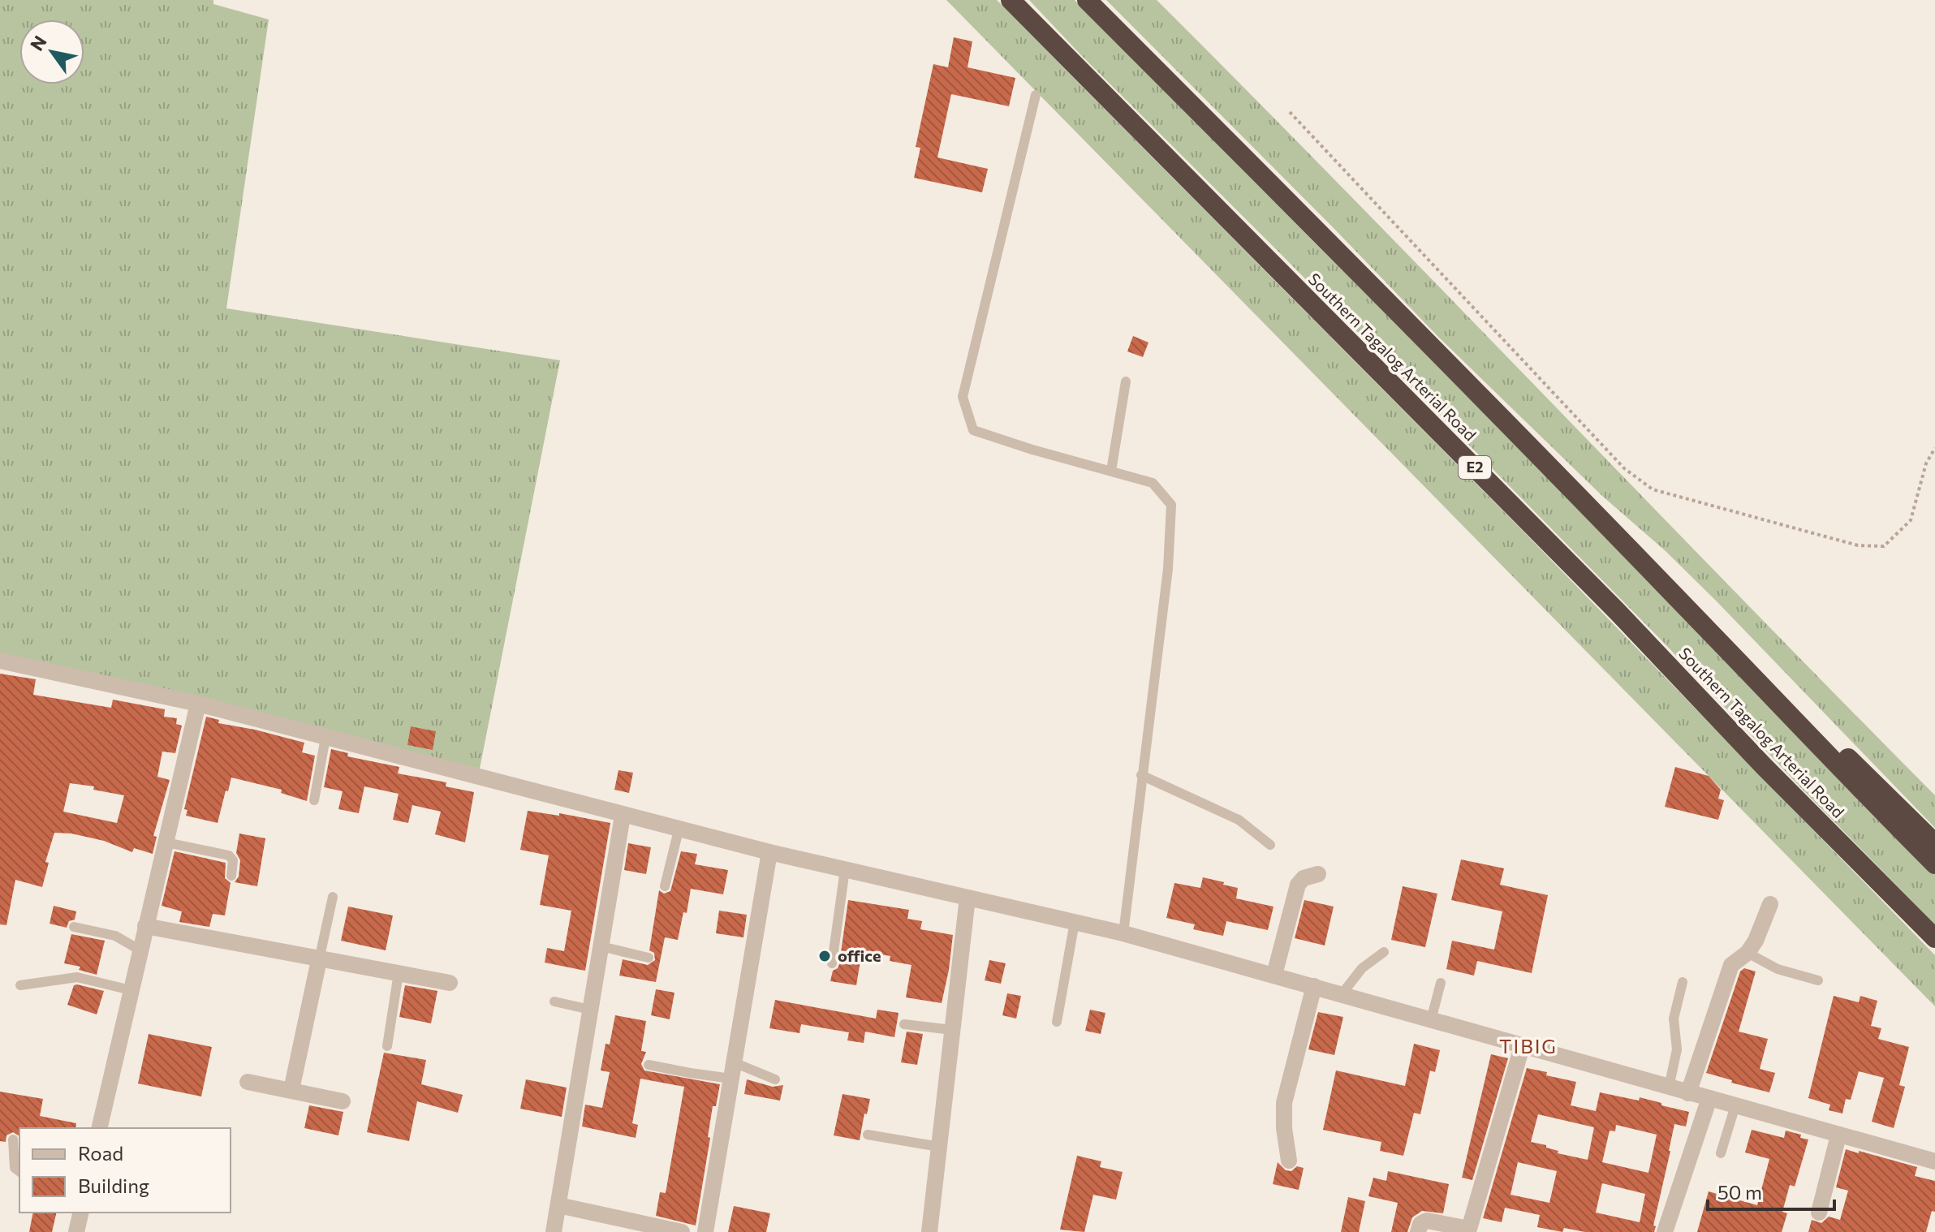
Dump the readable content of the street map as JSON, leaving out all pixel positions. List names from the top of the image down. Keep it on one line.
{"streets":{"highway":["Southern Tagalog Arterial Road","E2"]},"districts":["TIBIG"],"places":["office"],"legend":["Road","Building"],"scale_bar":"50 m","north":"top left"}
